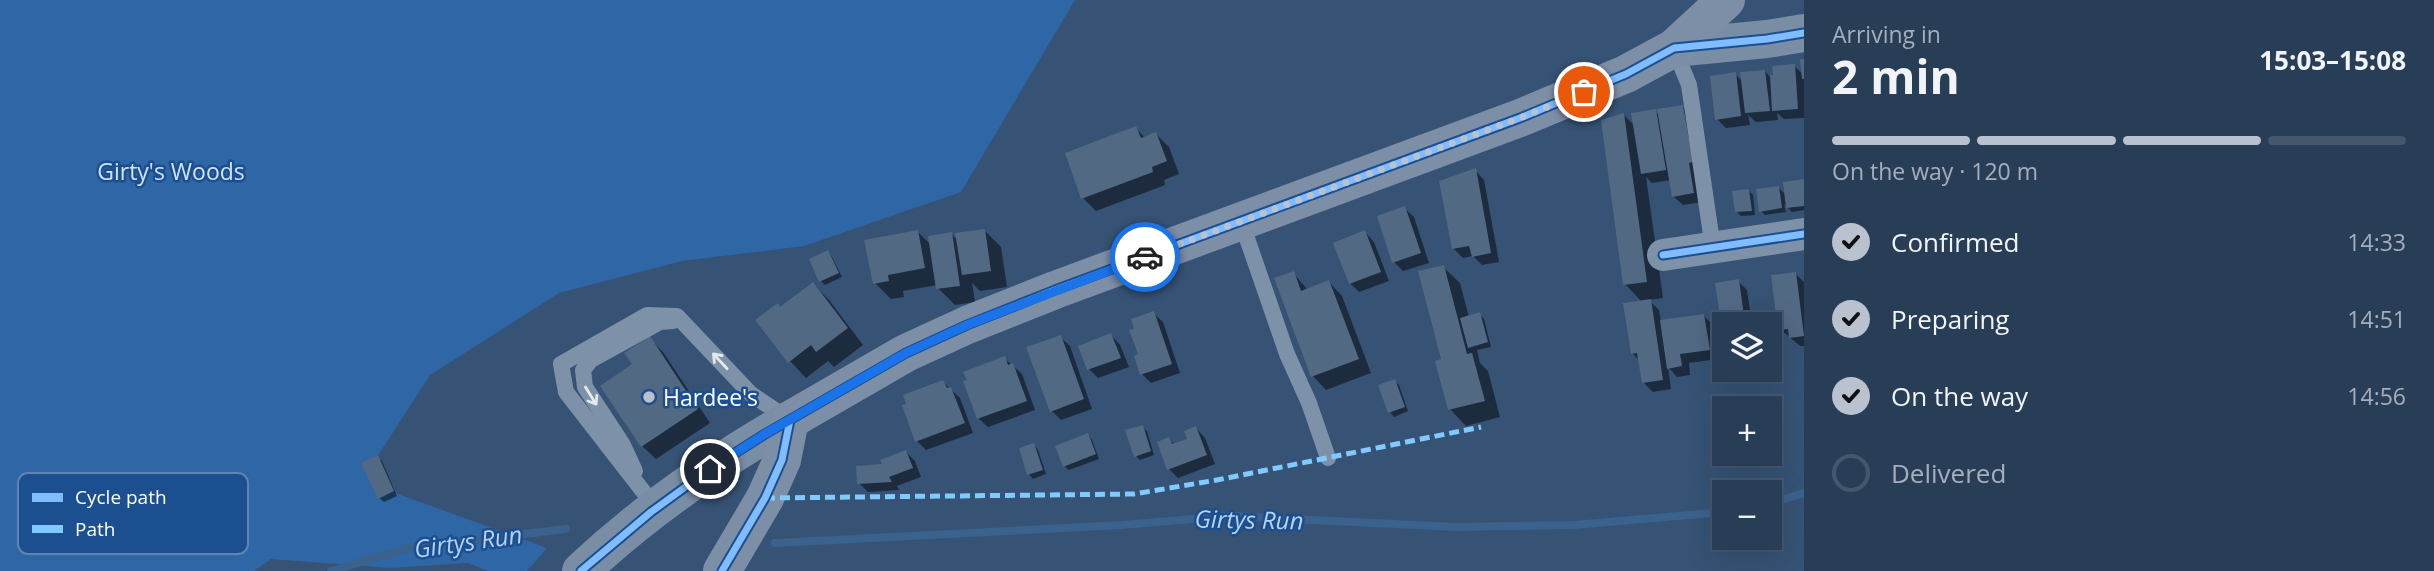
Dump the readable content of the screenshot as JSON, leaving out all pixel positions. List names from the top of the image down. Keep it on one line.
{"water":["Girtys Run"],"parks":["Girty's Woods"],"places":["Hardee's"],"legend":["Cycle path","Path"],"page":{"heading":["2 min","Arriving in","15:03–15:08"],"bar":"On the way · 120 m","list":[["Confirmed","14:33"],["Preparing","14:51"],["On the way","14:56"],"Delivered"],"map_buttons":["+","−"]}}
